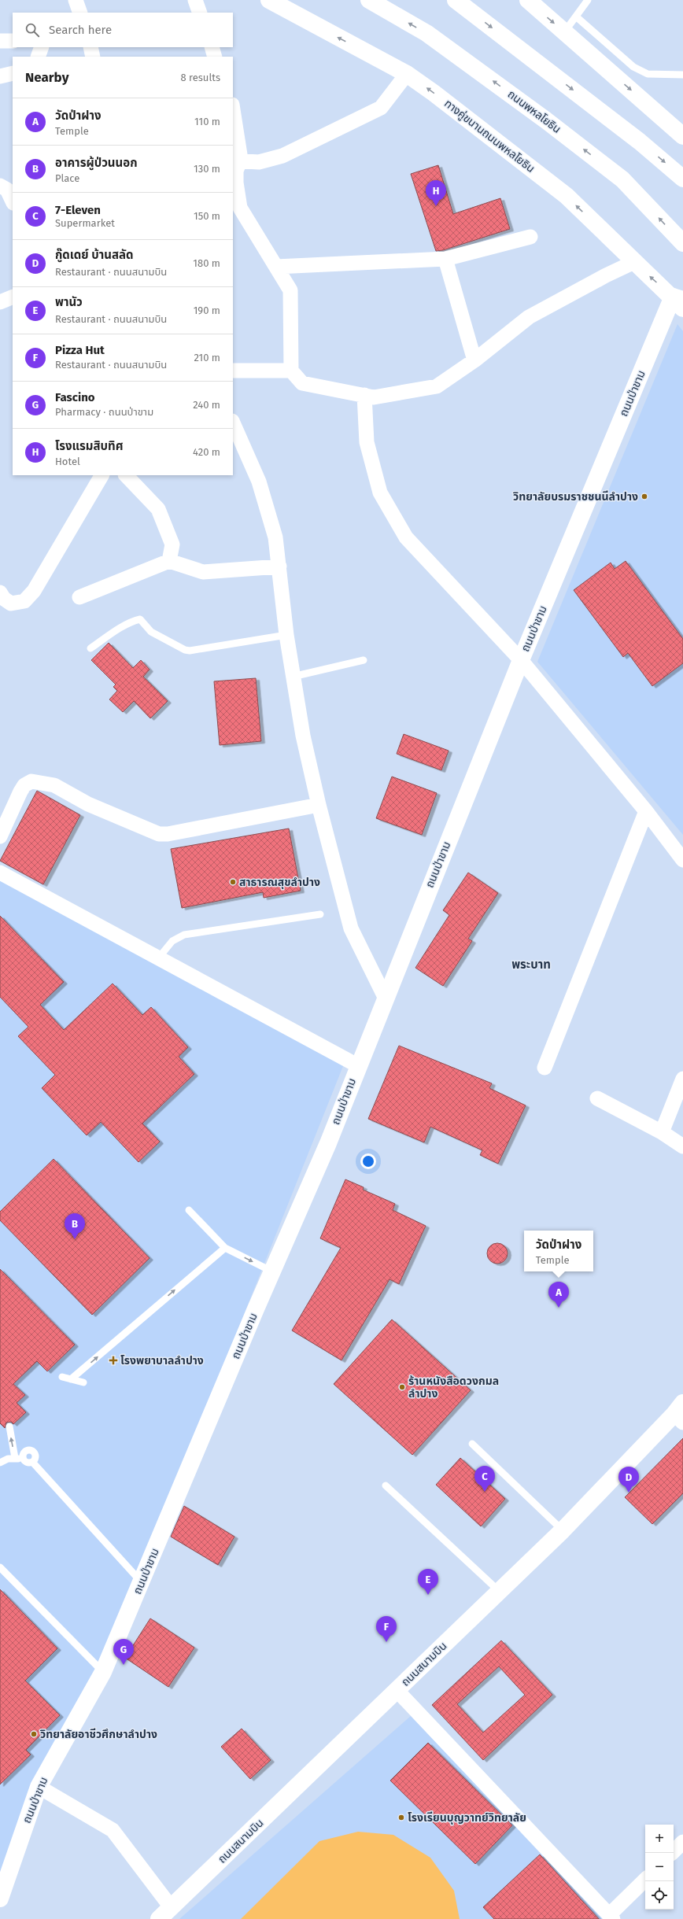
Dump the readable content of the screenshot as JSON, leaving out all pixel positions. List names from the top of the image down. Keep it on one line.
{"streets":{"main road":["ถนนพหลโยธิน","ทางคู่ขนานถนนพหลโยธิน","ถนนป่าขาม","ถนนสนามบิน"]},"crossings":[["ทางคู่ขนานถนนพหลโยธิน","ถนนป่าขาม"]],"districts":["พระบาท"],"places":{"other":["วิทยาลัยบรมราชชนนีลำปาง","สาธารณสุขลำปาง","ร้านหนังสือดวงกมล ลำปาง","วิทยาลัยอาชีวศึกษาลำปาง","โรงเรียนบุญวาทย์วิทยาลัย"],"health":["โรงพยาบาลลำปาง"]},"page":{"search":"Search here","heading":["Nearby","8 results"],"list":[{"mark":"A","name":"วัดป่าฝาง","note":"Temple","value":"110 m"},{"mark":"B","name":"อาคารผู้ป่วนนอก","note":"Place","value":"130 m"},{"mark":"C","name":"7-Eleven","note":"Supermarket","value":"150 m"},{"mark":"D","name":"กู๊ดเดย์ บ้านสลัด","note":"Restaurant · ถนนสนามบิน","value":"180 m"},{"mark":"E","name":"พานัว","note":"Restaurant · ถนนสนามบิน","value":"190 m"},{"mark":"F","name":"Pizza Hut","note":"Restaurant · ถนนสนามบิน","value":"210 m"},{"mark":"G","name":"Fascino","note":"Pharmacy · ถนนป่าขาม","value":"240 m"},{"mark":"H","name":"โรงแรมสิบทิศ","note":"Hotel","value":"420 m"}],"pins":["H","B","A","C","D","E","F","G"],"popup":["วัดป่าฝาง","Temple"],"map_buttons":["+","−"]}}
